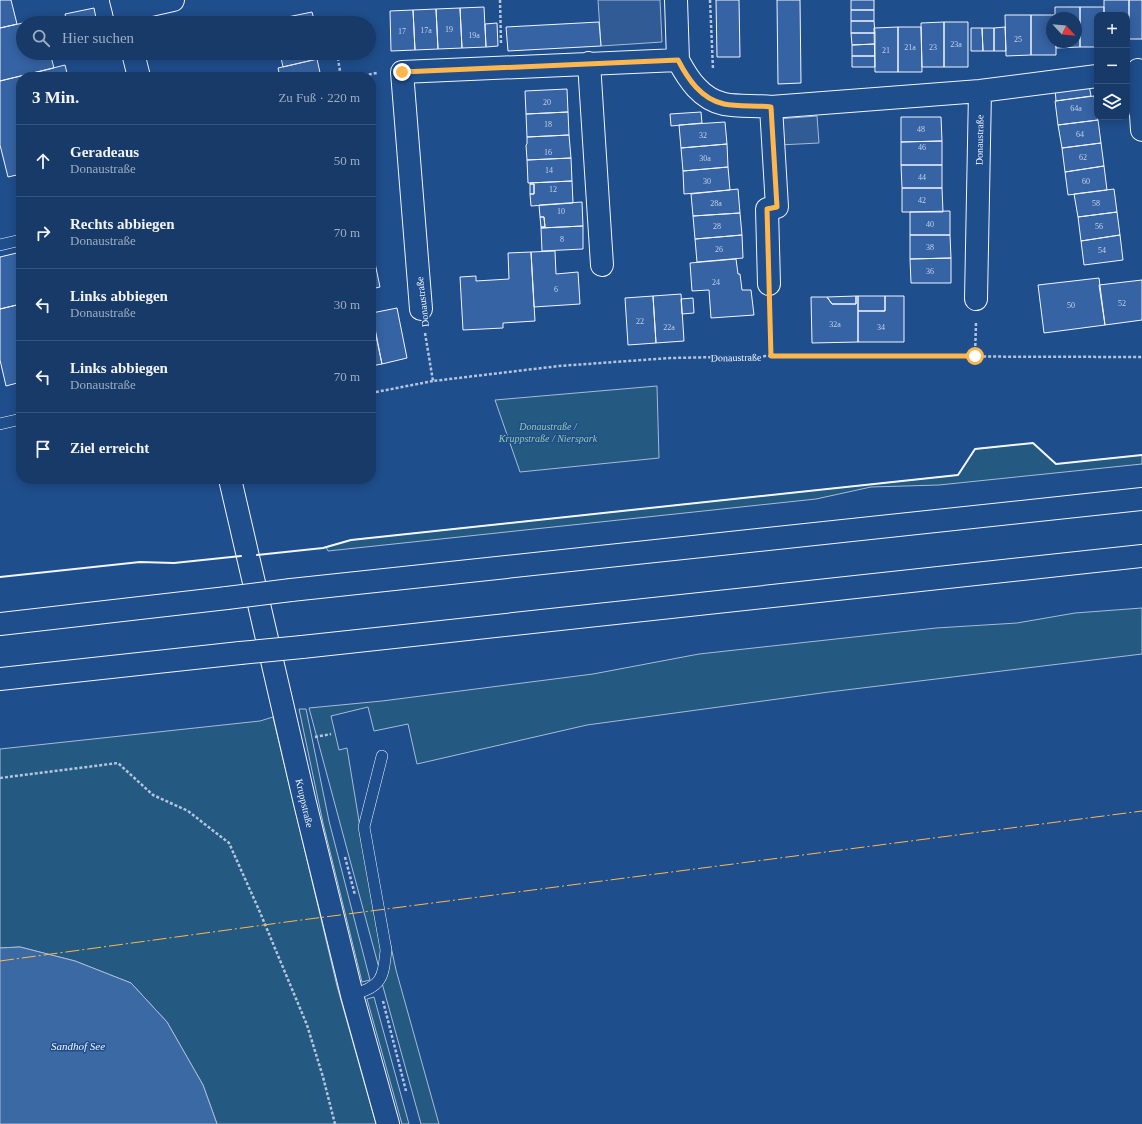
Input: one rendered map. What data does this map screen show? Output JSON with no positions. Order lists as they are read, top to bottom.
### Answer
{
  "streets": {
    "main road": ["Donaustraße", "Kruppstraße"]
  },
  "water": ["Sandhof See"],
  "parks": ["Donaustraße / Kruppstraße / Nierspark"],
  "house_numbers": [
    "19",
    "17a",
    "17",
    "19a",
    "25",
    "23a",
    "21a",
    "23",
    "21",
    "20",
    "64a",
    "18",
    "48",
    "64",
    "32",
    "46",
    "16",
    "62",
    "30a",
    "14",
    "44",
    "30",
    "60",
    "12",
    "42",
    "28a",
    "58",
    "10",
    "40",
    "28",
    "56",
    "8",
    "38",
    "26",
    "54",
    "36",
    "24",
    "6",
    "52",
    "50",
    "22",
    "32a",
    "22a",
    "34"
  ],
  "north": "bottom right",
  "page": {
    "map_buttons": ["+", "−"],
    "search": "Hier suchen",
    "heading": ["3 Min.", "Zu Fuß · 220 m"],
    "list": [
      ["Geradeaus", "Donaustraße", "50 m"],
      ["Rechts abbiegen", "Donaustraße", "70 m"],
      ["Links abbiegen", "Donaustraße", "30 m"],
      ["Links abbiegen", "Donaustraße", "70 m"],
      "Ziel erreicht"
    ]
  }
}
